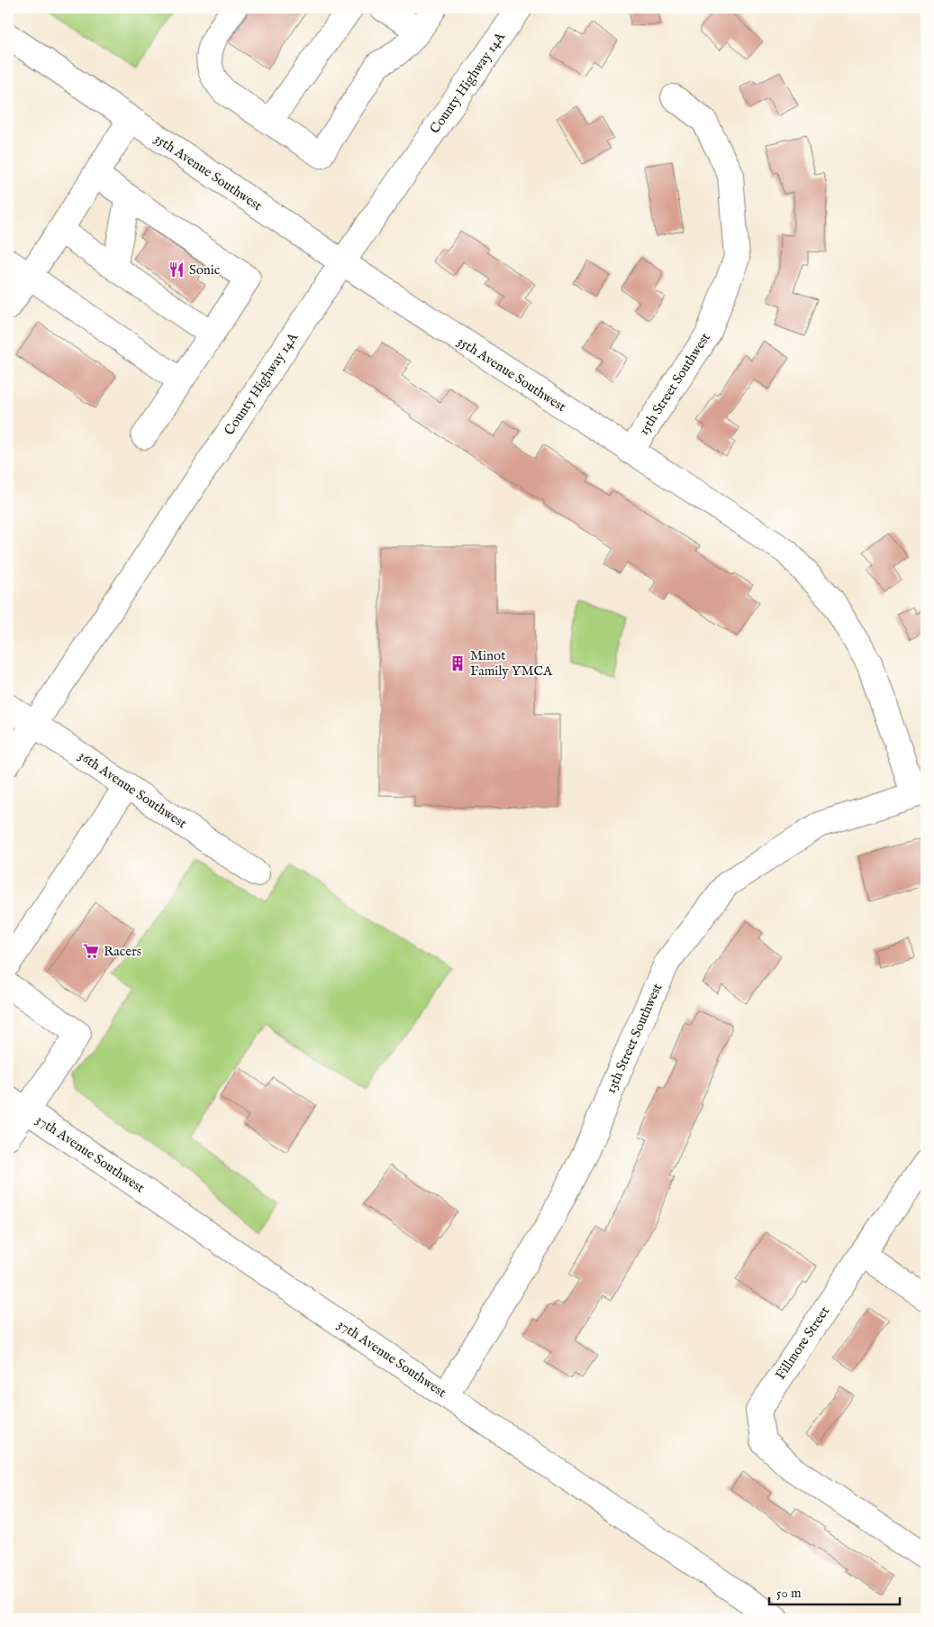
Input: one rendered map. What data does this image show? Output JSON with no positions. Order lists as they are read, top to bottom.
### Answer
{
  "streets": {
    "street": [
      "County Highway 14A",
      "35th Avenue Southwest",
      "15th Street Southwest",
      "36th Avenue Southwest",
      "13th Street Southwest",
      "37th Avenue Southwest",
      "Fillmore Street"
    ]
  },
  "crossings": [
    ["County Highway 14A", "35th Avenue Southwest"],
    ["County Highway 14A", "36th Avenue Southwest"],
    ["35th Avenue Southwest", "15th Street Southwest"],
    ["35th Avenue Southwest", "13th Street Southwest"],
    ["13th Street Southwest", "37th Avenue Southwest"]
  ],
  "places": {
    "restaurant": ["Sonic"],
    "building": ["Minot Family YMCA"],
    "supermarket": ["Racers"]
  },
  "scale_bar": "50 m"
}
